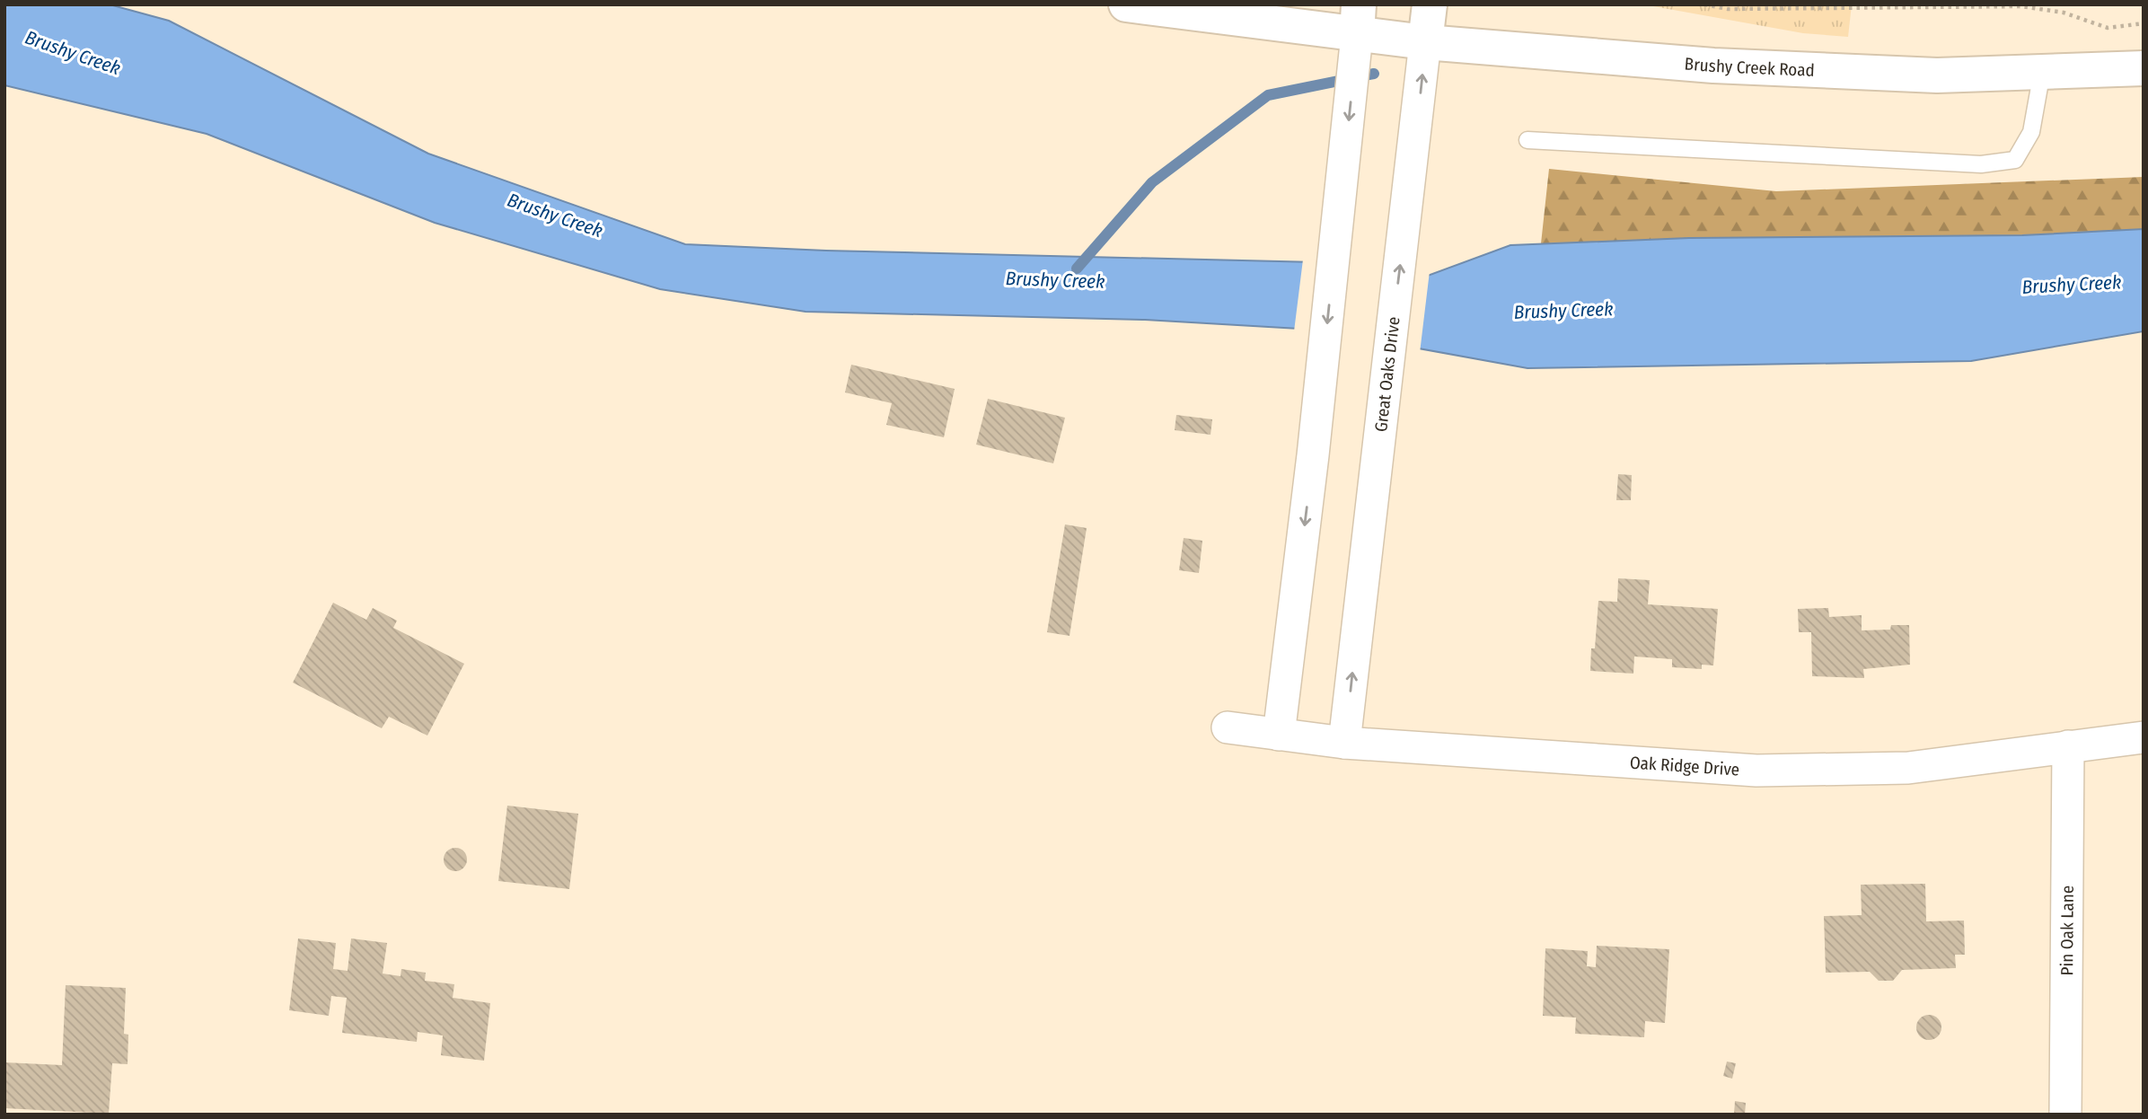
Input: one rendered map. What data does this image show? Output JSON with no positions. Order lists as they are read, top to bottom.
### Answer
{
  "streets": {
    "street": [
      "Brushy Creek Road",
      "Great Oaks Drive",
      "Oak Ridge Drive",
      "Pin Oak Lane"
    ]
  },
  "crossings": [
    ["Brushy Creek Road", "Great Oaks Drive"],
    ["Great Oaks Drive", "Oak Ridge Drive"],
    ["Oak Ridge Drive", "Pin Oak Lane"]
  ],
  "water": ["Brushy Creek"]
}
